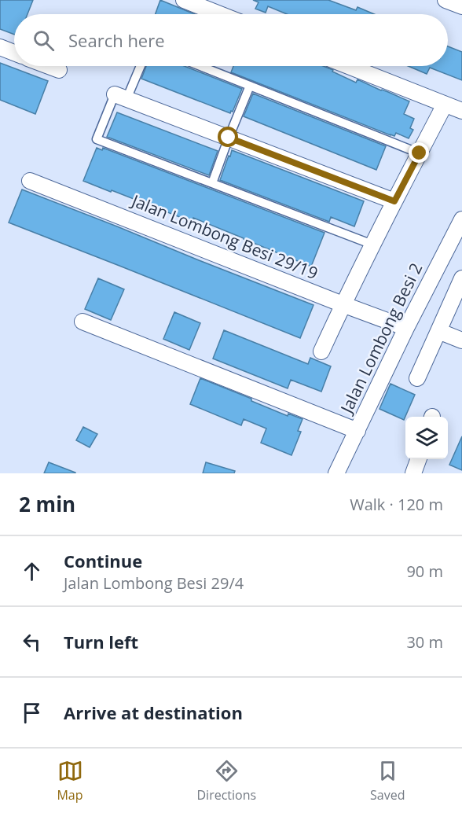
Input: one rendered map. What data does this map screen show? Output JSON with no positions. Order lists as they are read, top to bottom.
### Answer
{
  "streets": {
    "street": ["Jalan Lombong Besi 29/19", "Jalan Lombong Besi 2"]
  },
  "crossings": [
    ["Jalan Lombong Besi 29/19", "Jalan Lombong Besi 2"]
  ],
  "page": {
    "search": "Search here",
    "heading": ["2 min", "Walk · 120 m"],
    "list": [
      ["Continue", "Jalan Lombong Besi 29/4", "90 m"],
      ["Turn left", "30 m"],
      "Arrive at destination"
    ],
    "nav": ["Map", "Directions", "Saved"]
  }
}
